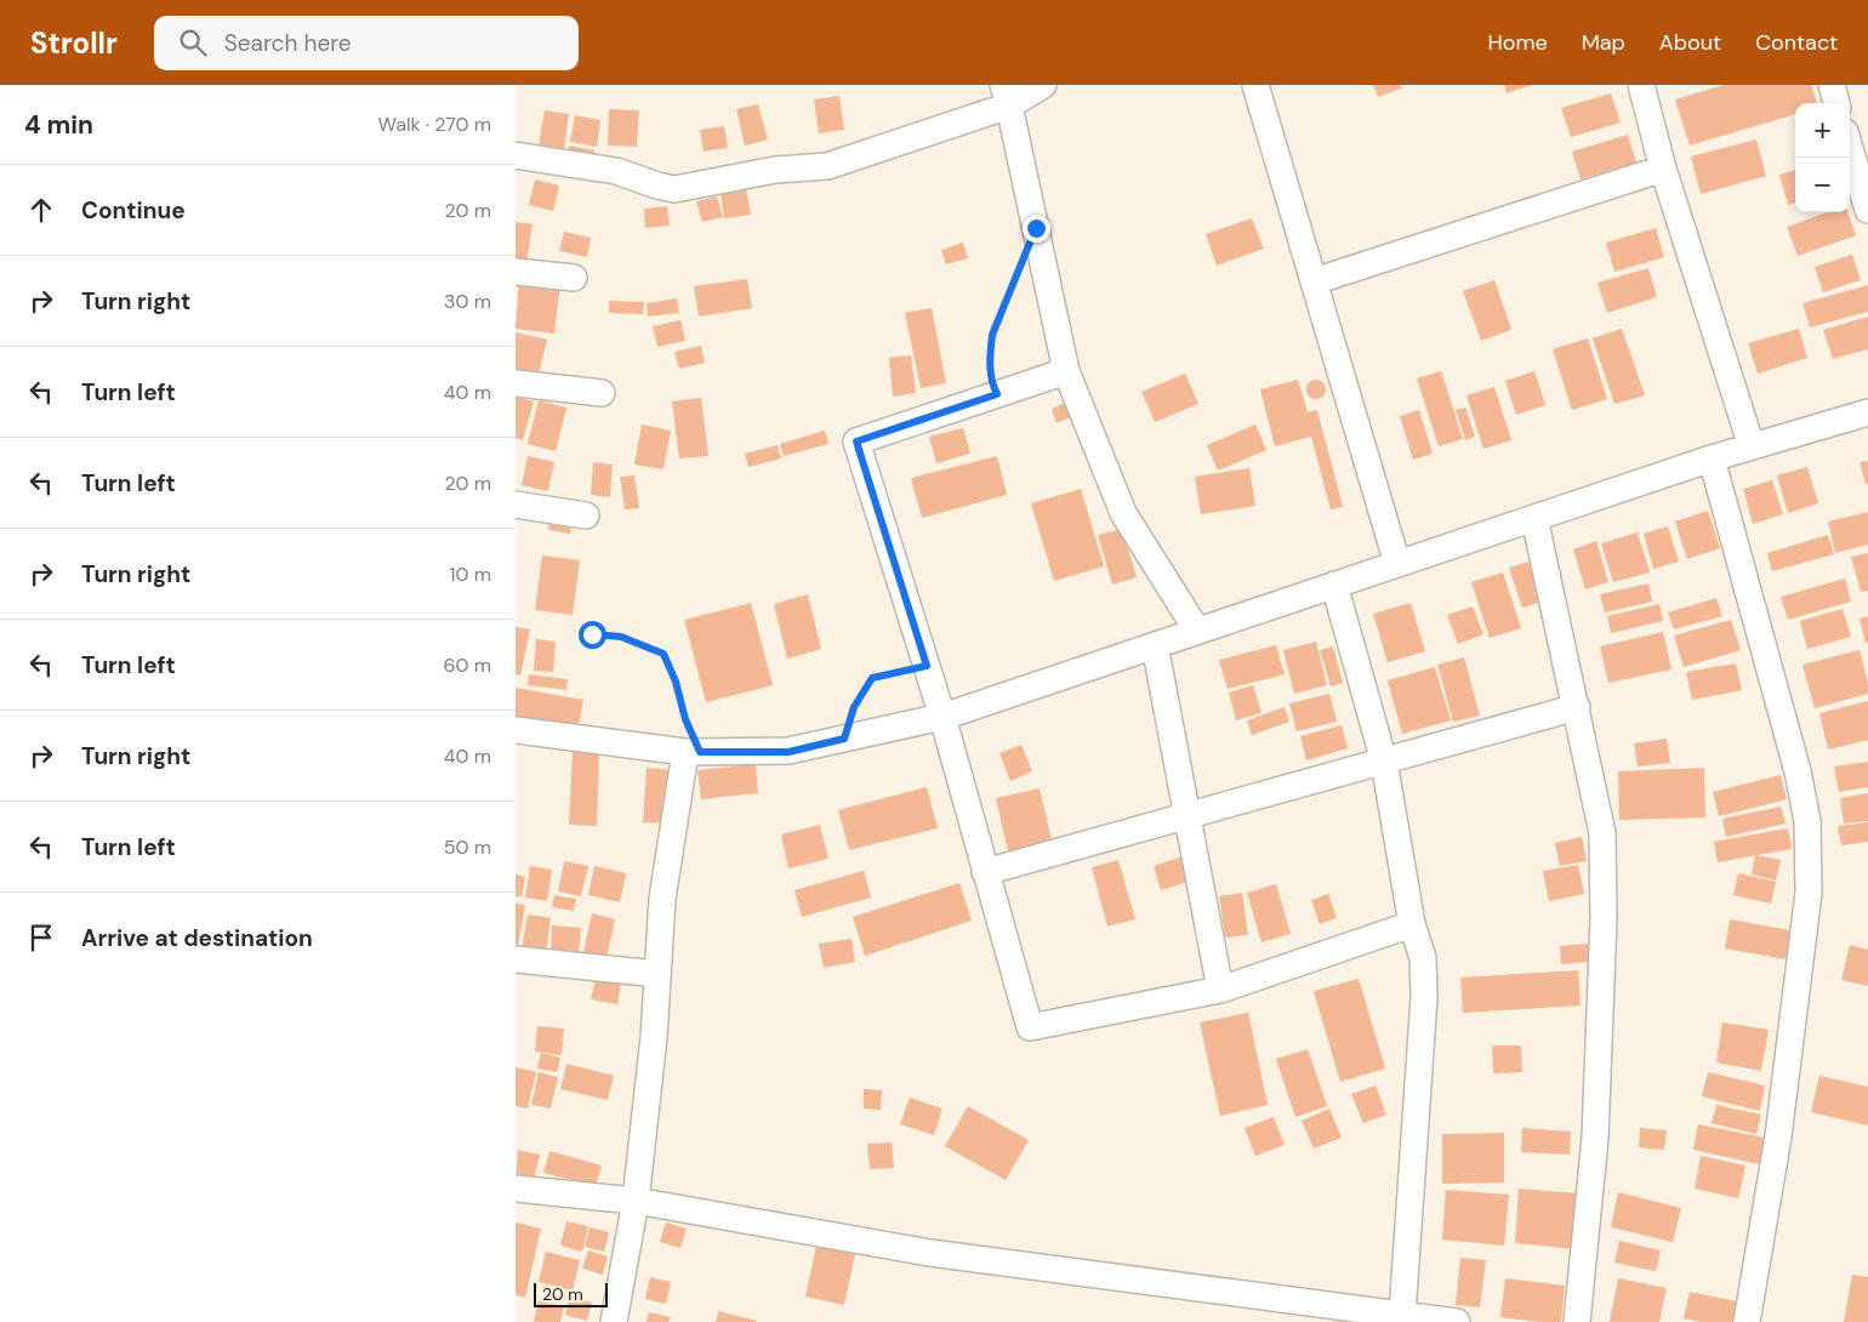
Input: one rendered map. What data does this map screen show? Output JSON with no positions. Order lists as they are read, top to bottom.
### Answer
{
  "scale_bar": "20 m",
  "page": {
    "header": "Strollr",
    "search": "Search here",
    "nav": [
      "Home",
      "Map",
      "About",
      "Contact"
    ],
    "heading": ["4 min", "Walk · 270 m"],
    "map_buttons": ["+", "−"],
    "list": [
      ["Continue", "20 m"],
      ["Turn right", "30 m"],
      ["Turn left", "40 m"],
      ["Turn left", "20 m"],
      ["Turn right", "10 m"],
      ["Turn left", "60 m"],
      ["Turn right", "40 m"],
      ["Turn left", "50 m"],
      "Arrive at destination"
    ],
    "scale": "20 m"
  }
}
